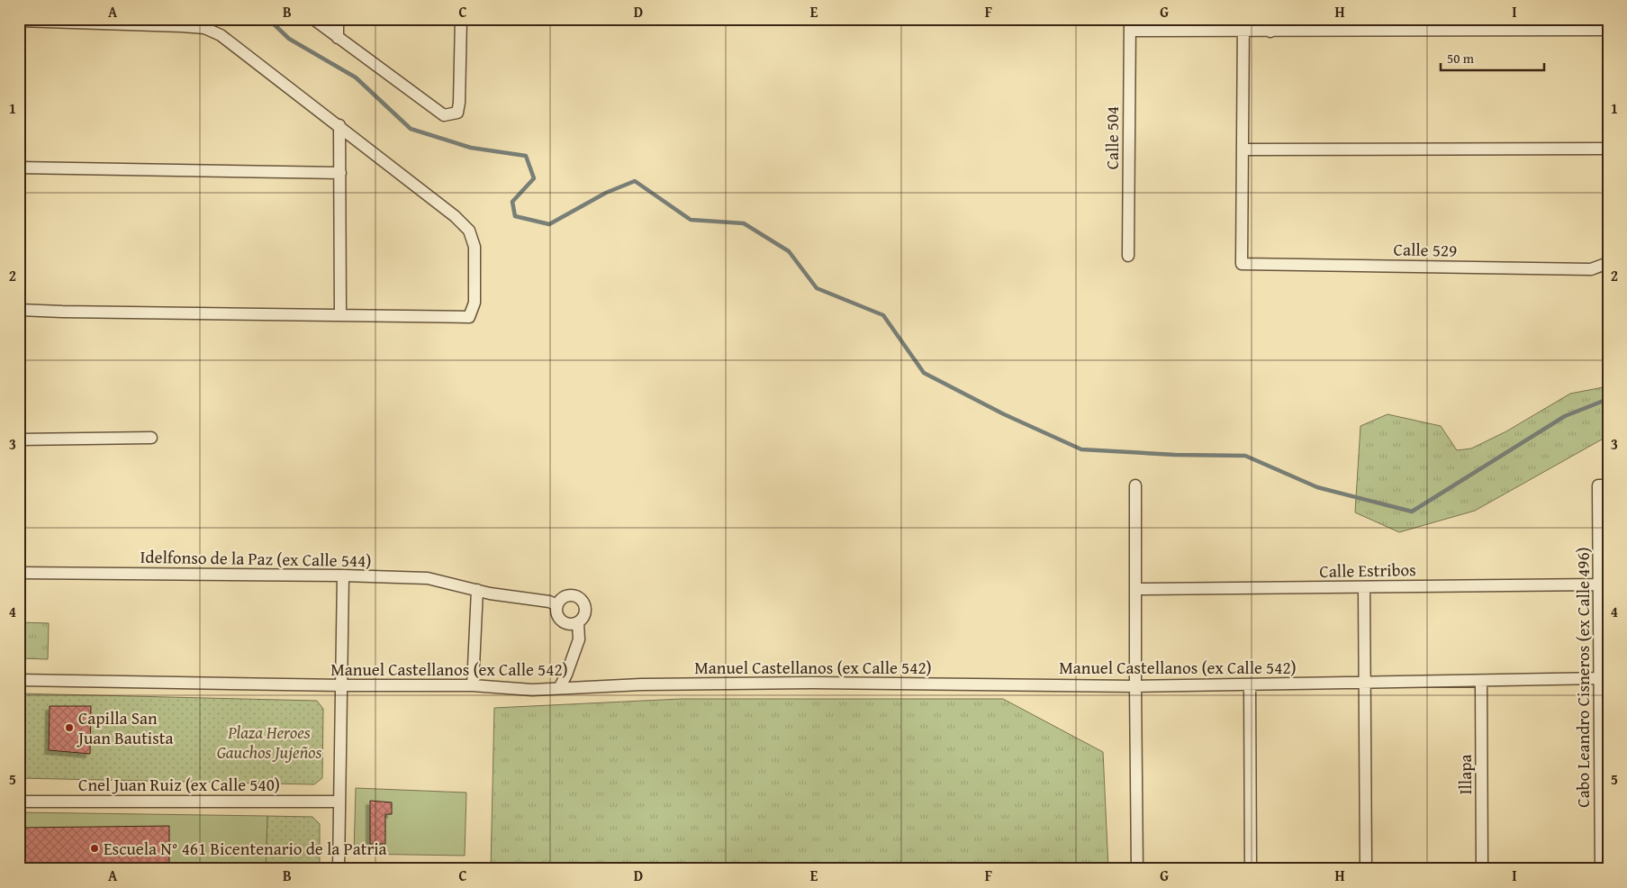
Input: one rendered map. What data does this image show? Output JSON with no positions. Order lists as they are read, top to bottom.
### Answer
{
  "streets": {
    "street": [
      "Calle 504",
      "Calle 529",
      "Idelfonso de la Paz (ex Calle 544)",
      "Calle Estribos",
      "Manuel Castellanos (ex Calle 542)",
      "Cabo Leandro Cisneros (ex Calle 496)",
      "Illapa",
      "Cnel Juan Ruiz (ex Calle 540)"
    ]
  },
  "crossings": [
    ["Calle Estribos", "Cabo Leandro Cisneros (ex Calle 496)"],
    ["Manuel Castellanos (ex Calle 542)", "Cabo Leandro Cisneros (ex Calle 496)"],
    ["Manuel Castellanos (ex Calle 542)", "Illapa"]
  ],
  "parks": ["Plaza Heroes Gauchos Jujeños"],
  "places": ["Capilla San Juan Bautista", "Escuela N° 461 Bicentenario de la Patria"],
  "scale_bar": "50 m",
  "grid": {
    "columns": [
      "A",
      "B",
      "C",
      "D",
      "E",
      "F",
      "G",
      "H",
      "I"
    ],
    "rows": [
      "1",
      "2",
      "3",
      "4",
      "5"
    ]
  }
}
